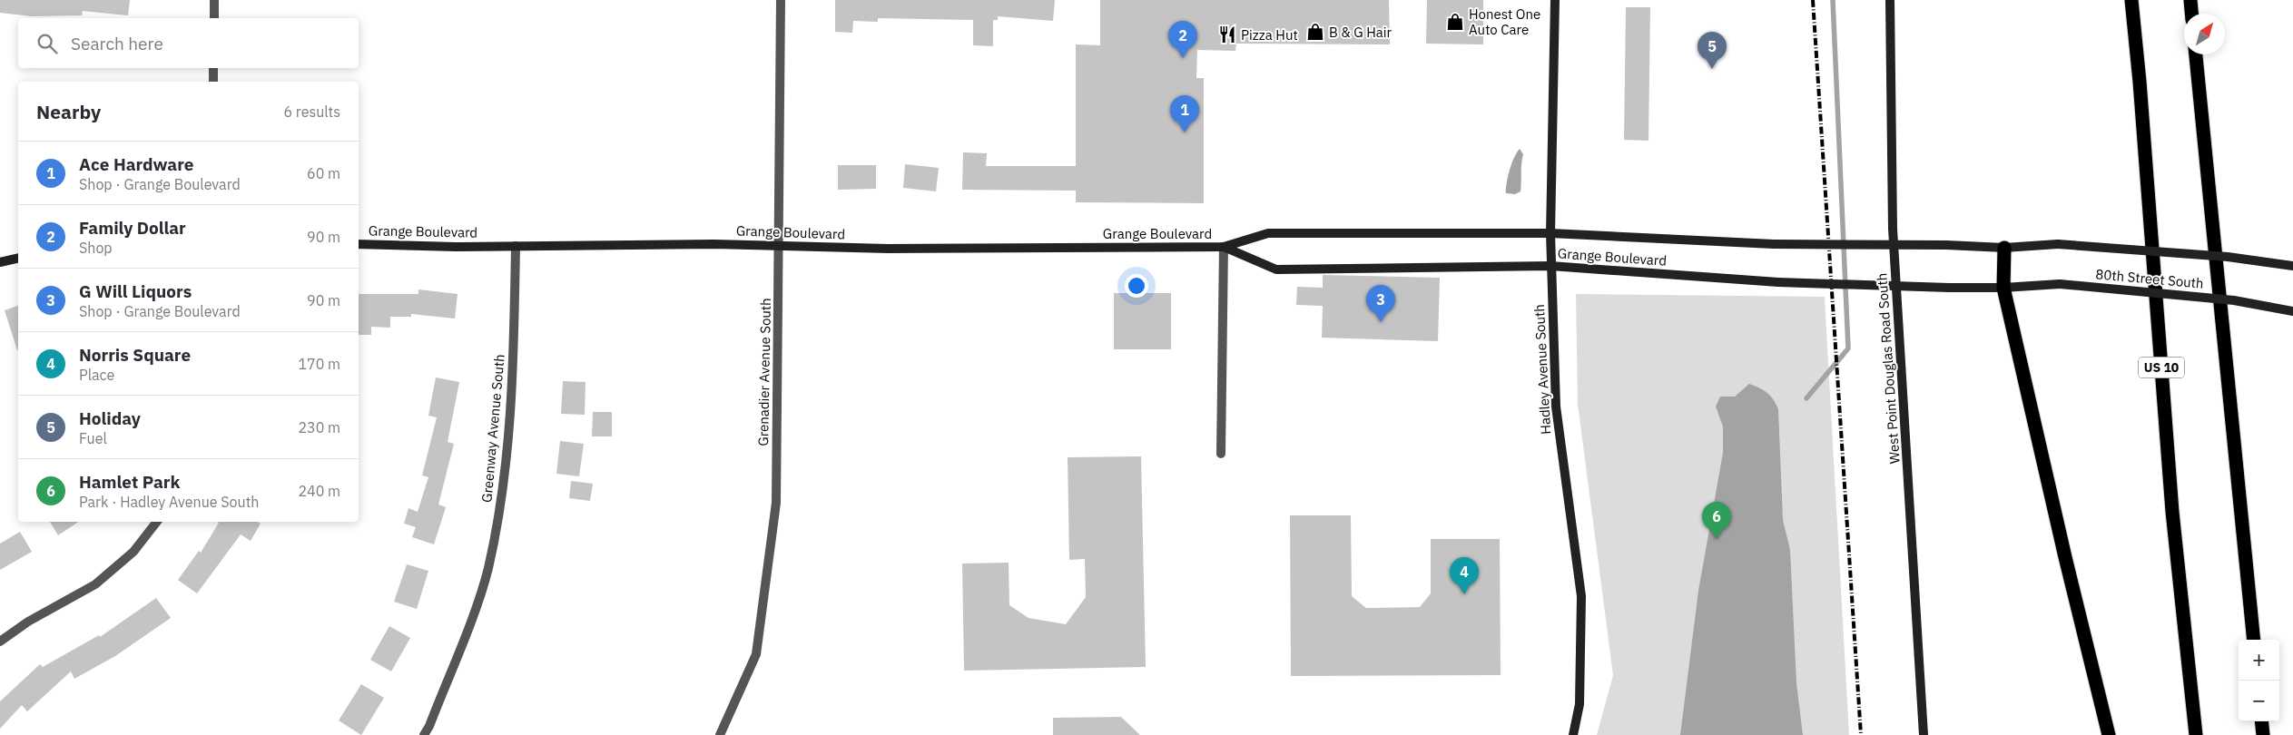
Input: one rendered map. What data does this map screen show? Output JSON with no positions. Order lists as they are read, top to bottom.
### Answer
{
  "streets": {
    "highway": ["US 10"],
    "street": [
      "Grange Boulevard",
      "80th Street South",
      "West Point Douglas Road South",
      "Hadley Avenue South",
      "Grenadier Avenue South",
      "Greenway Avenue South"
    ]
  },
  "crossings": [
    ["Grange Boulevard", "80th Street South"],
    ["Grange Boulevard", "Hadley Avenue South"],
    ["Grange Boulevard", "Grenadier Avenue South"],
    ["Grange Boulevard", "Greenway Avenue South"]
  ],
  "places": {
    "shop": ["Honest One Auto Care", "B & G Hair"],
    "restaurant": ["Pizza Hut"]
  },
  "north": "top right",
  "page": {
    "search": "Search here",
    "pins": [
      "2",
      "5",
      "1",
      "3",
      "6",
      "4"
    ],
    "heading": ["Nearby", "6 results"],
    "list": [
      {
        "mark": "1",
        "name": "Ace Hardware",
        "note": "Shop · Grange Boulevard",
        "value": "60 m"
      },
      {
        "mark": "2",
        "name": "Family Dollar",
        "note": "Shop",
        "value": "90 m"
      },
      {
        "mark": "3",
        "name": "G Will Liquors",
        "note": "Shop · Grange Boulevard",
        "value": "90 m"
      },
      {
        "mark": "4",
        "name": "Norris Square",
        "note": "Place",
        "value": "170 m"
      },
      {
        "mark": "5",
        "name": "Holiday",
        "note": "Fuel",
        "value": "230 m"
      },
      {
        "mark": "6",
        "name": "Hamlet Park",
        "note": "Park · Hadley Avenue South",
        "value": "240 m"
      }
    ],
    "map_buttons": ["+", "−"]
  }
}
